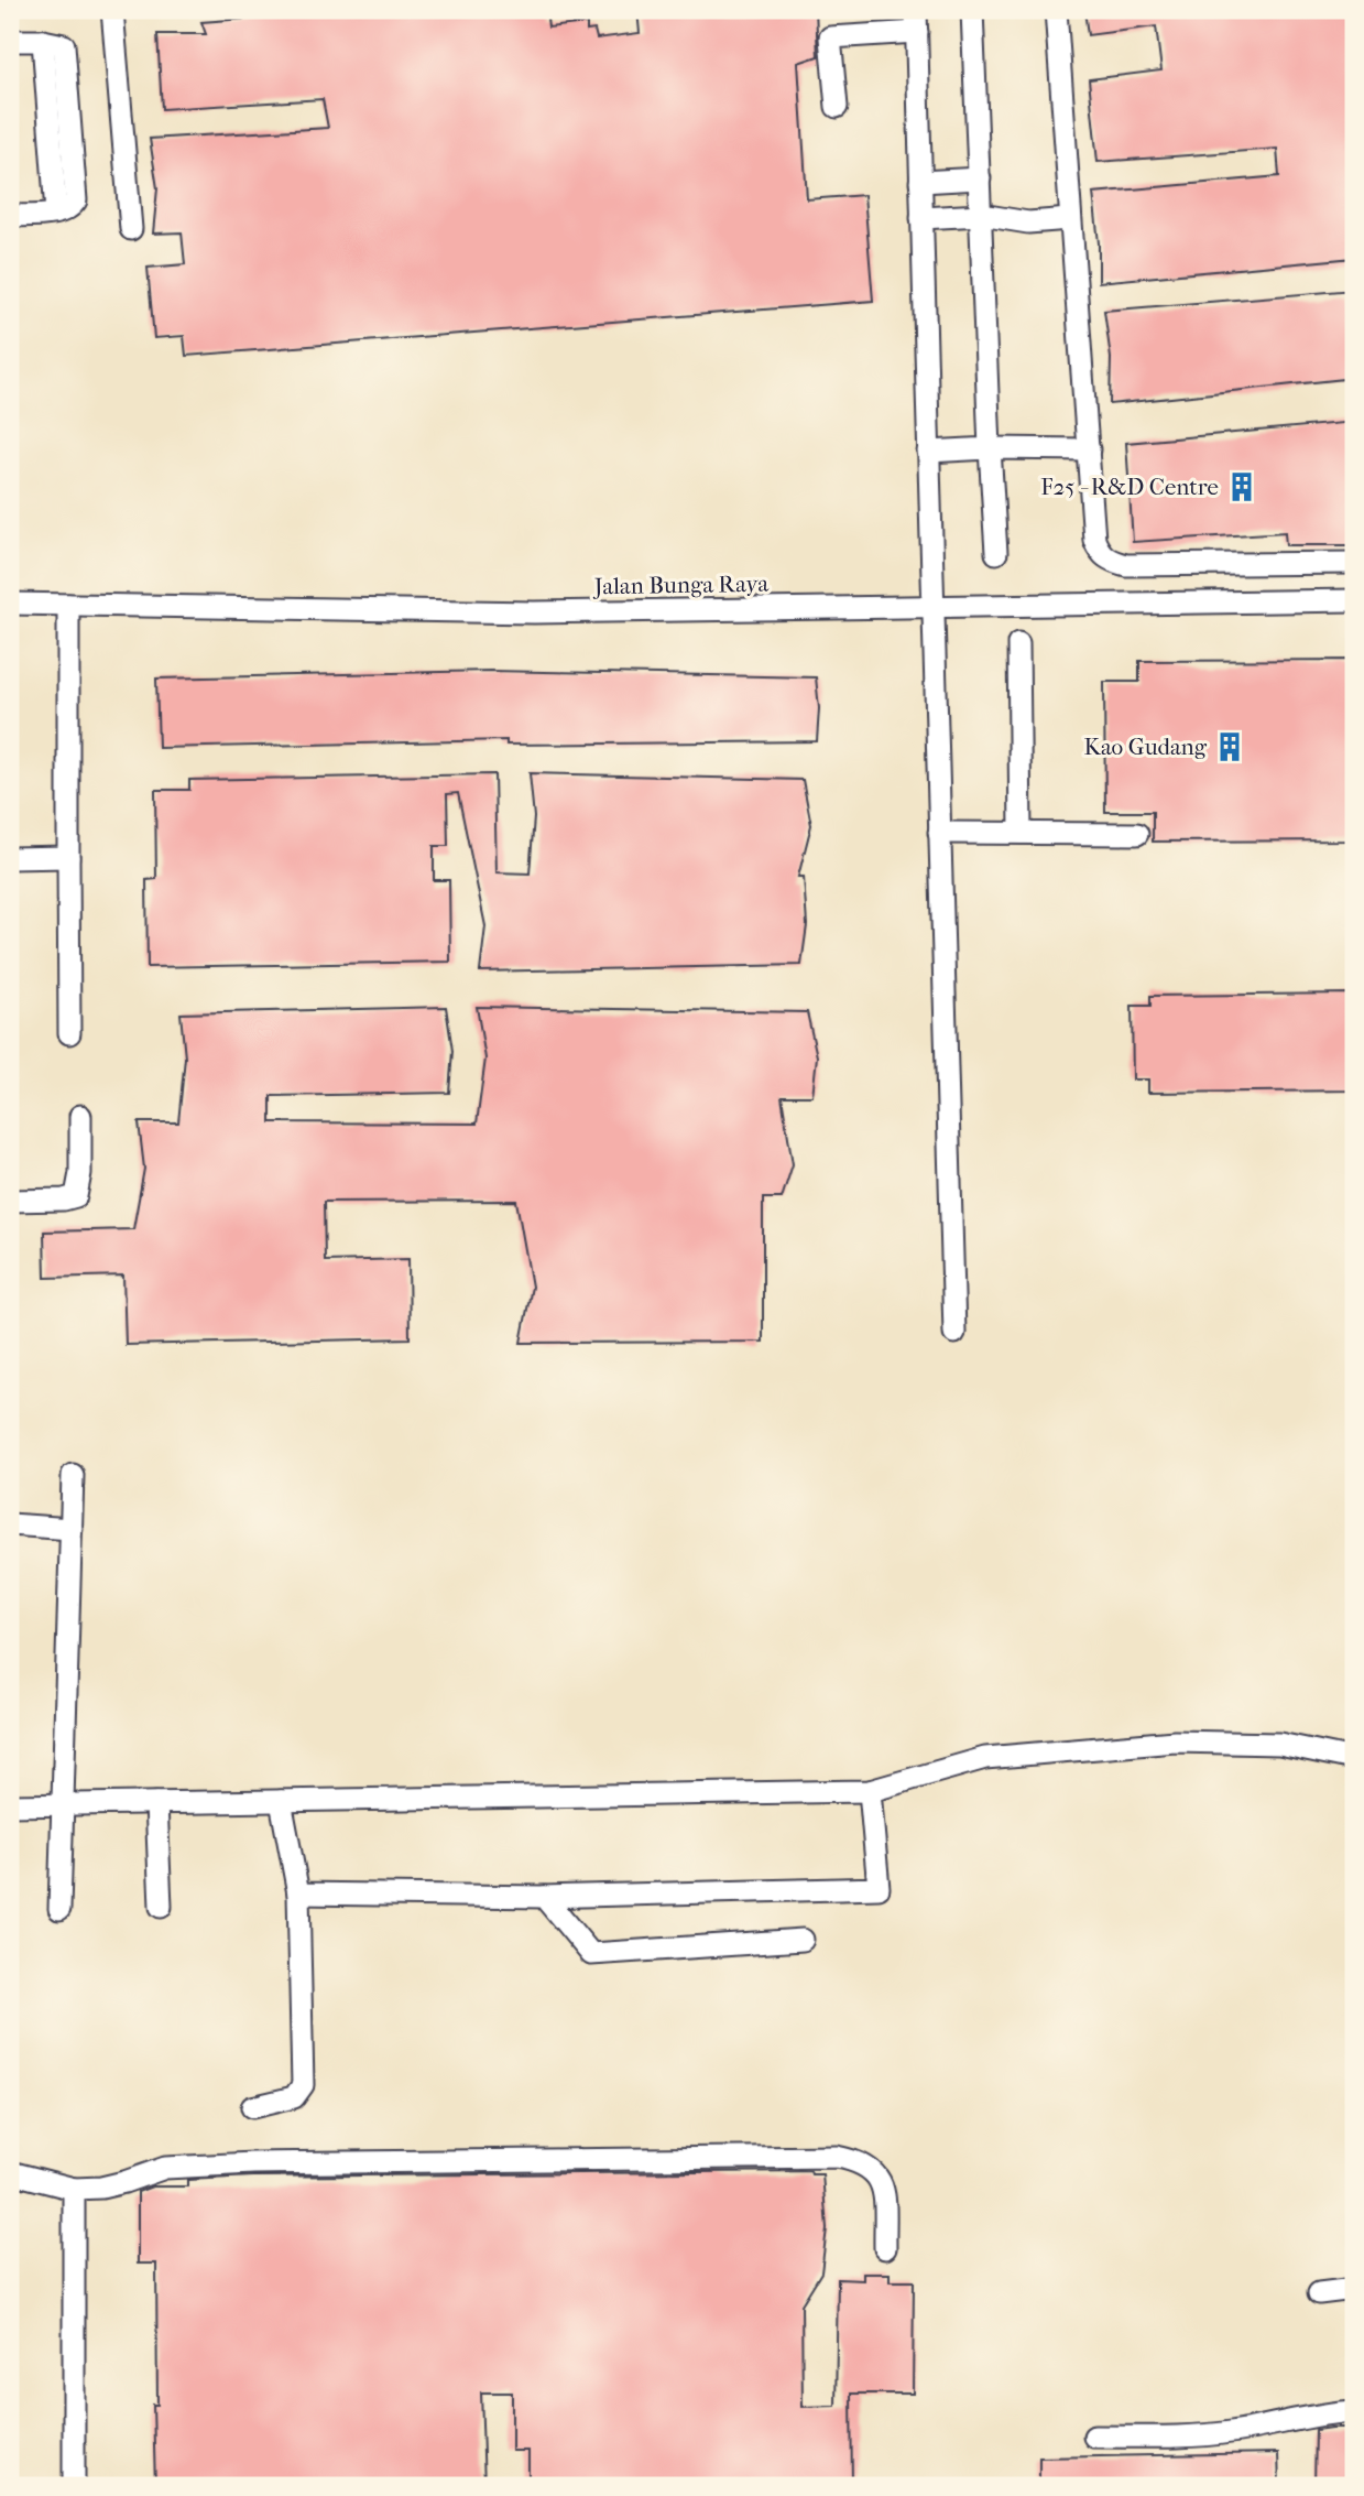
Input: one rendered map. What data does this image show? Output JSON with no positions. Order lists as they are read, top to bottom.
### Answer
{
  "streets": {
    "street": ["Jalan Bunga Raya"]
  },
  "places": {
    "building": ["F25 - R&D Centre", "Kao Gudang"]
  }
}
